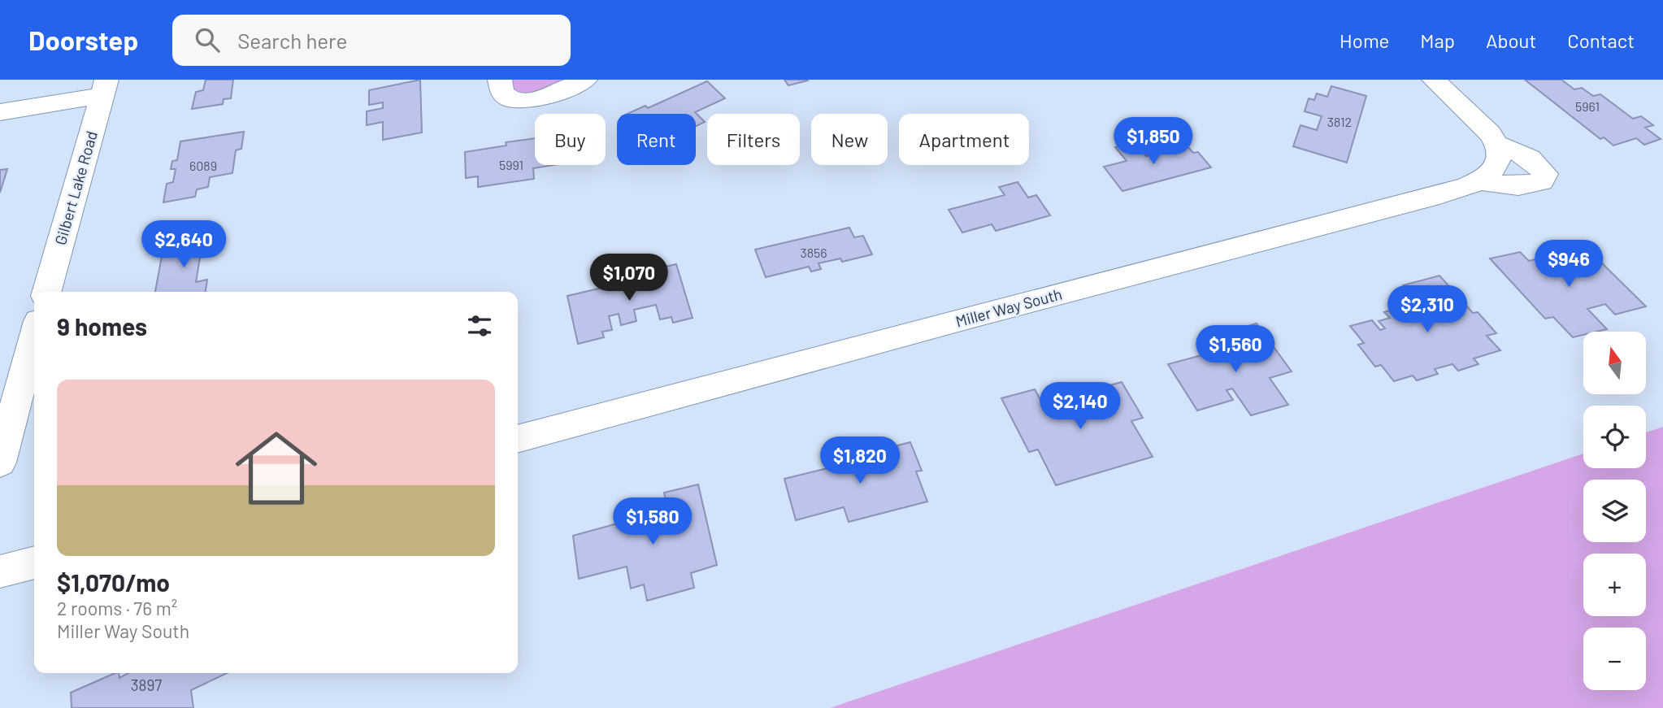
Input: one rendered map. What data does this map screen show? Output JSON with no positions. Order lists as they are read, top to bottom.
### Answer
{
  "streets": {
    "street": ["Gilbert Lake Road", "Miller Way South"]
  },
  "house_numbers": [
    "5961",
    "3812",
    "5991",
    "6089",
    "3856",
    "3897"
  ],
  "north": "top",
  "page": {
    "header": "Doorstep",
    "search": "Search here",
    "nav": [
      "Home",
      "Map",
      "About",
      "Contact"
    ],
    "chip": [
      "Buy",
      "Rent",
      "Filters",
      "New",
      "Apartment"
    ],
    "price": [
      "$1,850",
      "$2,640",
      "$946",
      "$1,070",
      "$2,310",
      "$1,560",
      "$2,140",
      "$1,820",
      "$1,580"
    ],
    "heading": "9 homes",
    "map_buttons": ["+", "−"],
    "list": [
      {
        "name": "$1,070/mo",
        "note": "2 rooms · 76 m² · Miller Way South"
      }
    ]
  }
}
